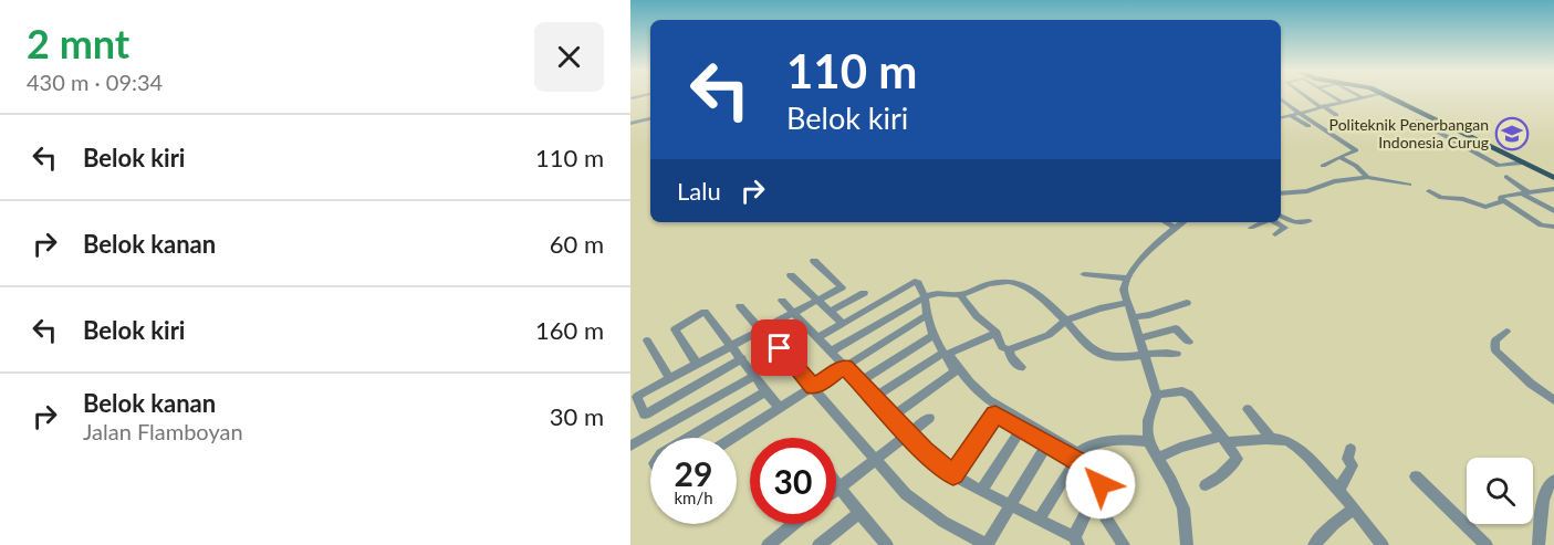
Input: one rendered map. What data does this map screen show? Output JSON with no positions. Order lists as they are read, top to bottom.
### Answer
{
  "places": {
    "school or university": ["Politeknik Penerbangan Indonesia Curug"]
  },
  "page": {
    "heading": ["2 mnt", "430 m · 09:34"],
    "turn": ["110 m", "Belok kiri"],
    "list": [
      {
        "name": "Belok kiri",
        "value": "110 m"
      },
      {
        "name": "Belok kanan",
        "value": "60 m"
      },
      {
        "name": "Belok kiri",
        "value": "160 m"
      },
      {
        "name": "Belok kanan",
        "note": "Jalan Flamboyan",
        "value": "30 m"
      }
    ],
    "then": "Lalu",
    "speed": "29 km/h",
    "limit": "30"
  }
}
